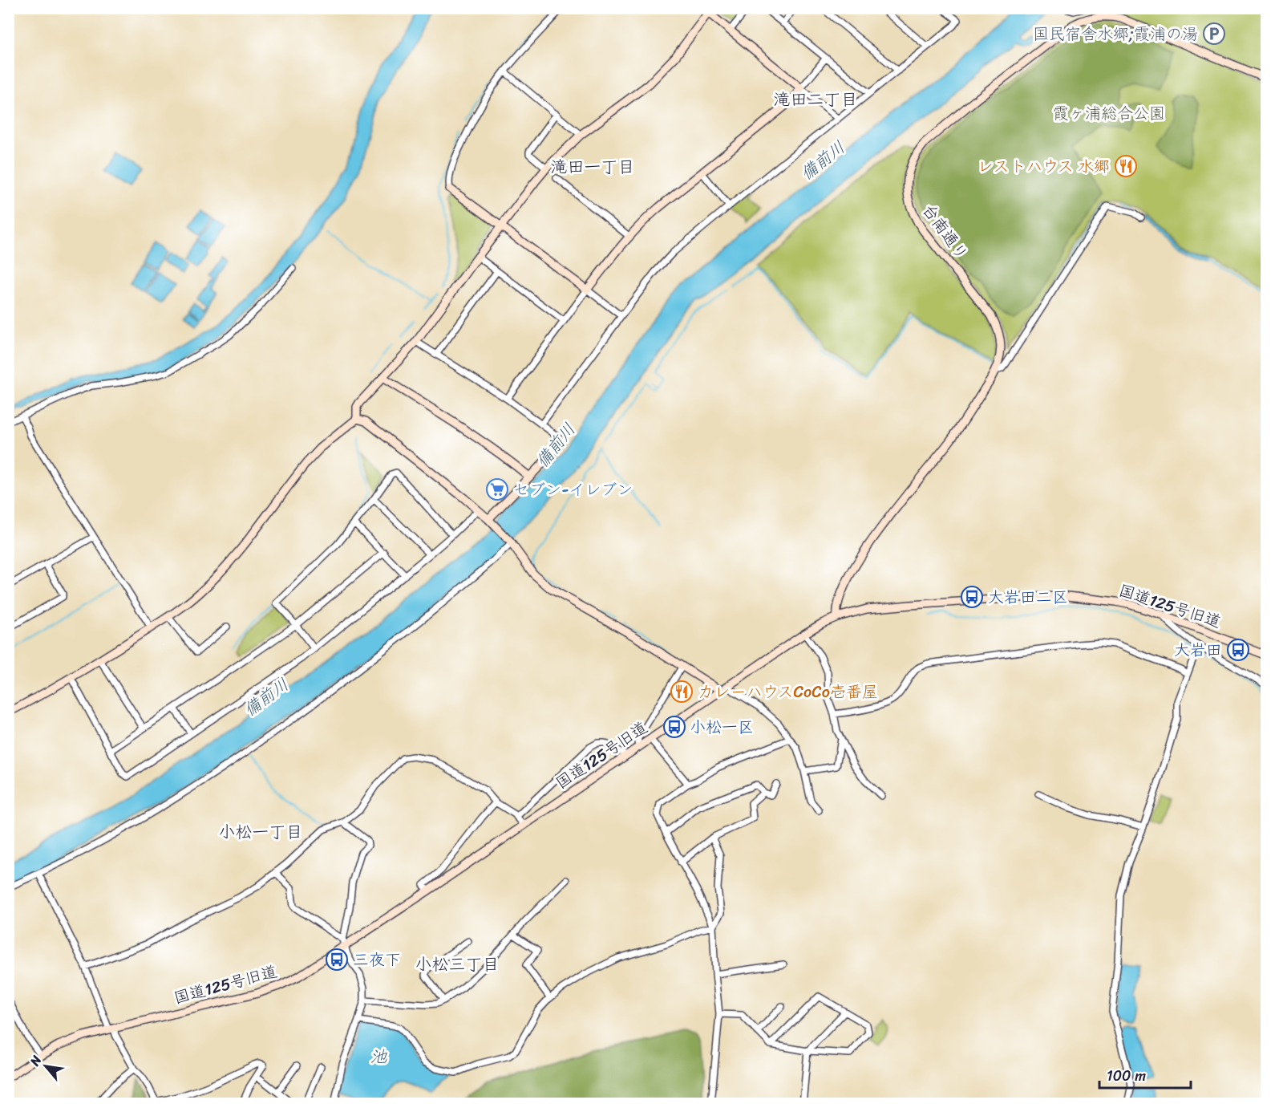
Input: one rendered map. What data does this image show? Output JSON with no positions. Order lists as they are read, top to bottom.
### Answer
{
  "streets": {
    "street": ["台南通り", "国道125号旧道"]
  },
  "crossings": [
    ["台南通り", "国道125号旧道"]
  ],
  "districts": [
    "滝田二丁目",
    "滝田一丁目",
    "小松一丁目",
    "小松三丁目"
  ],
  "water": ["備前川", "池"],
  "parks": ["霞ヶ浦総合公園"],
  "places": {
    "parking": ["国民宿舎水郷;霞浦の湯"],
    "restaurant": ["レストハウス 水郷", "カレーハウスCoCo壱番屋"],
    "supermarket": ["セブン-イレブン"],
    "bus stop": [
      "大岩田二区",
      "大岩田",
      "小松一区",
      "三夜下"
    ]
  },
  "scale_bar": "100 m",
  "north": "top left"
}
